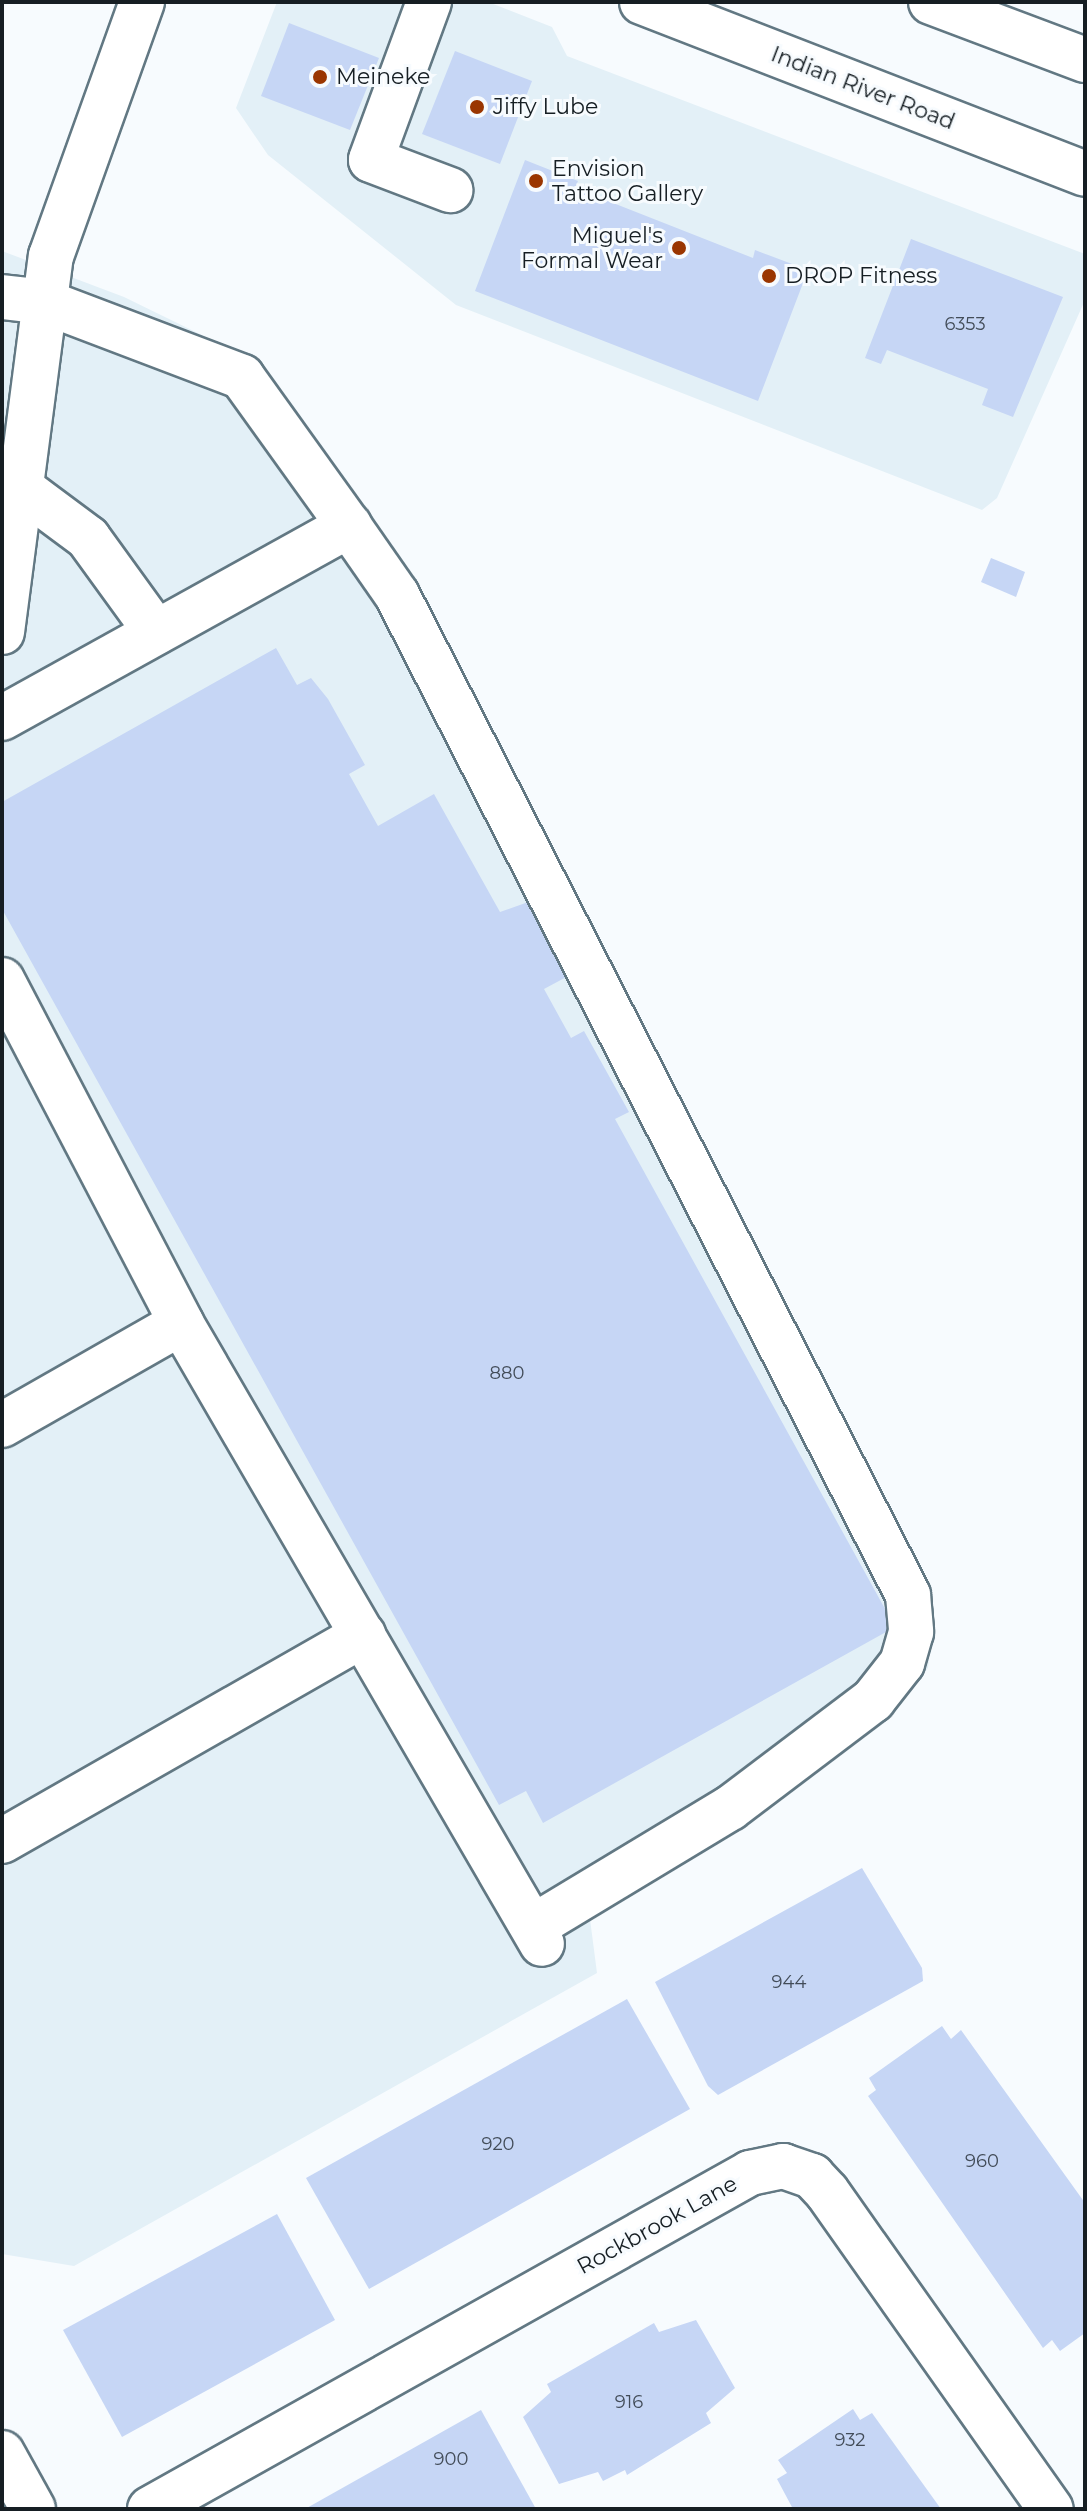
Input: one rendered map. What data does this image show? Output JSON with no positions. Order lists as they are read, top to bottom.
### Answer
{
  "streets": {
    "street": ["Indian River Road", "Rockbrook Lane"]
  },
  "places": [
    "Meineke",
    "Jiffy Lube",
    "Envision Tattoo Gallery",
    "Miguel's Formal Wear",
    "DROP Fitness"
  ],
  "house_numbers": [
    "6353",
    "880",
    "944",
    "920",
    "960",
    "916",
    "932",
    "900"
  ]
}
